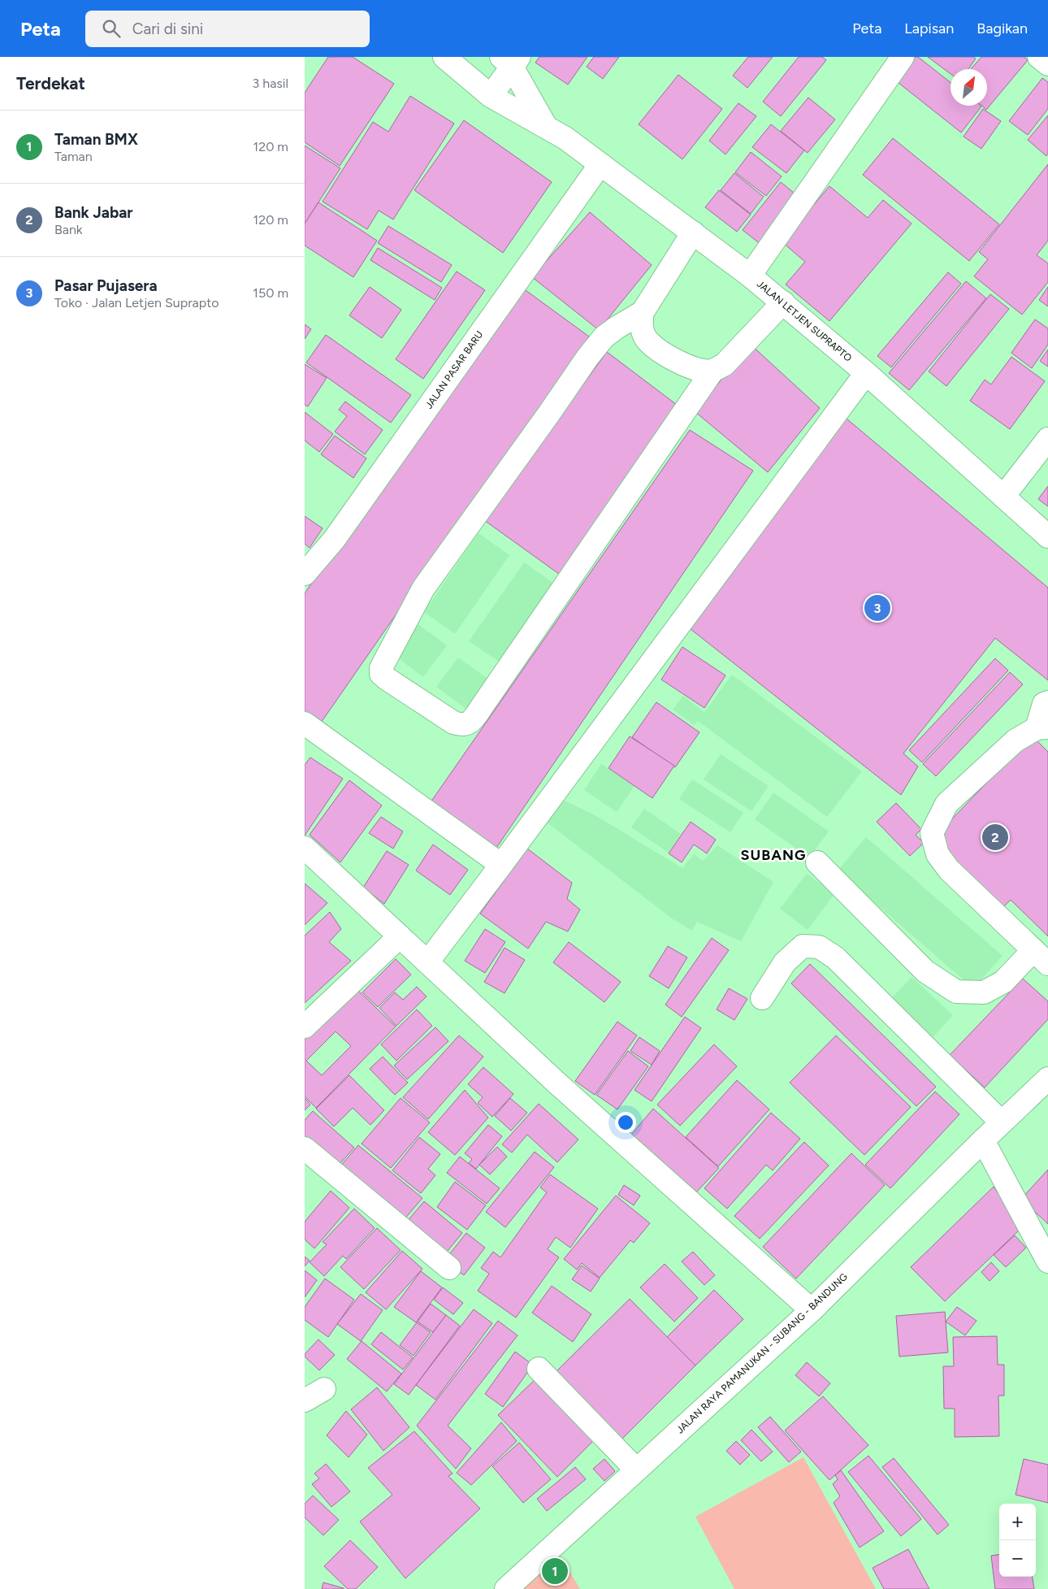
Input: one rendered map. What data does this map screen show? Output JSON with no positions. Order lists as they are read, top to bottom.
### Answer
{
  "streets": {
    "street": ["JALAN LETJEN SUPRAPTO", "JALAN PASAR BARU", "JALAN RAYA PAMANUKAN - SUBANG - BANDUNG"]
  },
  "crossings": [
    ["JALAN LETJEN SUPRAPTO", "JALAN PASAR BARU"]
  ],
  "districts": ["SUBANG"],
  "north": "top right",
  "page": {
    "header": "Peta",
    "search": "Cari di sini",
    "nav": ["Peta", "Lapisan", "Bagikan"],
    "heading": ["Terdekat", "3 hasil"],
    "list": [
      {
        "mark": "1",
        "name": "Taman BMX",
        "note": "Taman",
        "value": "120 m"
      },
      {
        "mark": "2",
        "name": "Bank Jabar",
        "note": "Bank",
        "value": "120 m"
      },
      {
        "mark": "3",
        "name": "Pasar Pujasera",
        "note": "Toko · Jalan Letjen Suprapto",
        "value": "150 m"
      }
    ],
    "pins": ["3", "2", "1"],
    "map_buttons": ["+", "−"]
  }
}
